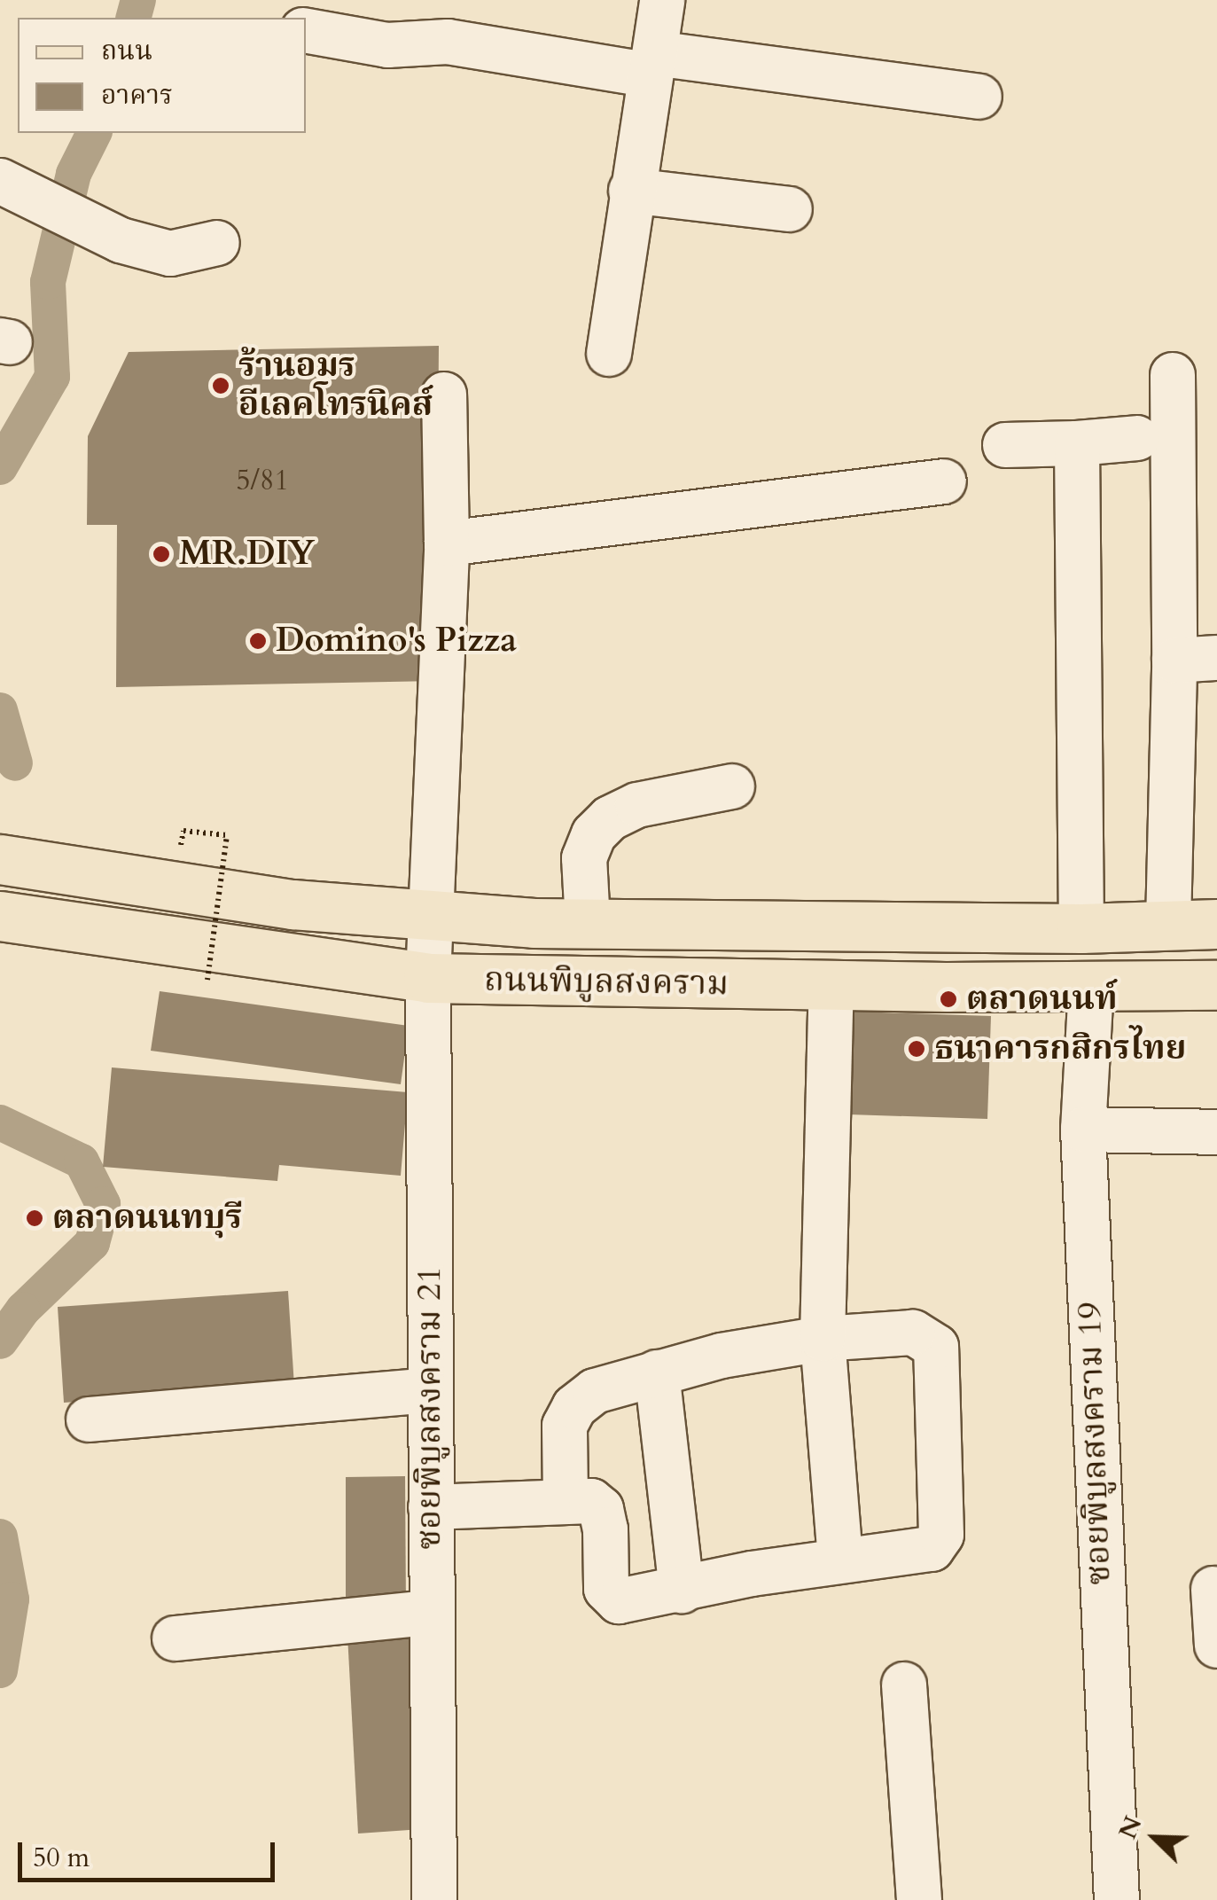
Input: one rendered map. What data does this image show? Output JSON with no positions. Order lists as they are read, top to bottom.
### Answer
{
  "streets": {
    "main road": ["ถนนพิบูลสงคราม"],
    "street": ["ซอยพิบูลสงคราม 21", "ซอยพิบูลสงคราม 19"]
  },
  "crossings": [
    ["ถนนพิบูลสงคราม", "ซอยพิบูลสงคราม 21"],
    ["ถนนพิบูลสงคราม", "ซอยพิบูลสงคราม 19"]
  ],
  "places": [
    "ร้านอมร อีเลคโทรนิคส์",
    "MR.DIY",
    "Domino's Pizza",
    "ตลาดนนท์",
    "ธนาคารกสิกรไทย",
    "ตลาดนนทบุรี"
  ],
  "house_numbers": ["5/81"],
  "legend": ["ถนน", "อาคาร"],
  "scale_bar": "50 m",
  "north": "top left"
}
